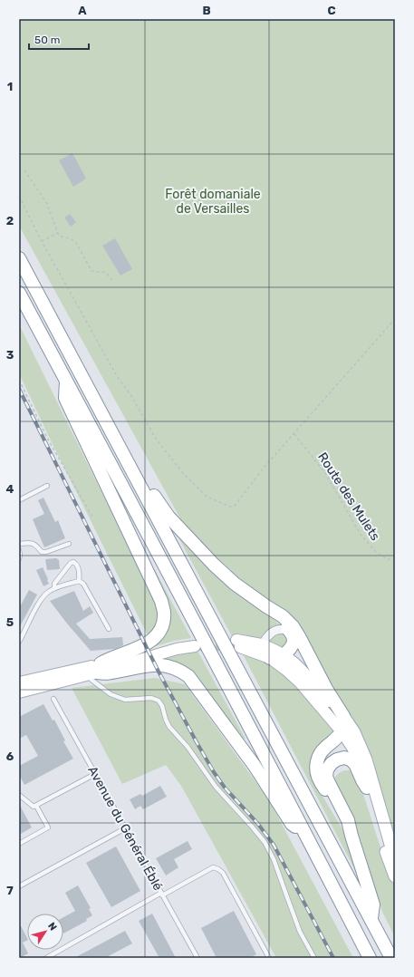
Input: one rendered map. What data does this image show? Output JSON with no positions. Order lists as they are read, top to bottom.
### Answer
{
  "streets": {
    "lane": ["Avenue du Général Éblé"],
    "path": ["Route des Mulets"]
  },
  "parks": ["Forêt domaniale de Versailles"],
  "scale_bar": "50 m",
  "north": "top right",
  "grid": {
    "columns": ["A", "B", "C"],
    "rows": [
      "1",
      "2",
      "3",
      "4",
      "5",
      "6",
      "7"
    ]
  }
}
